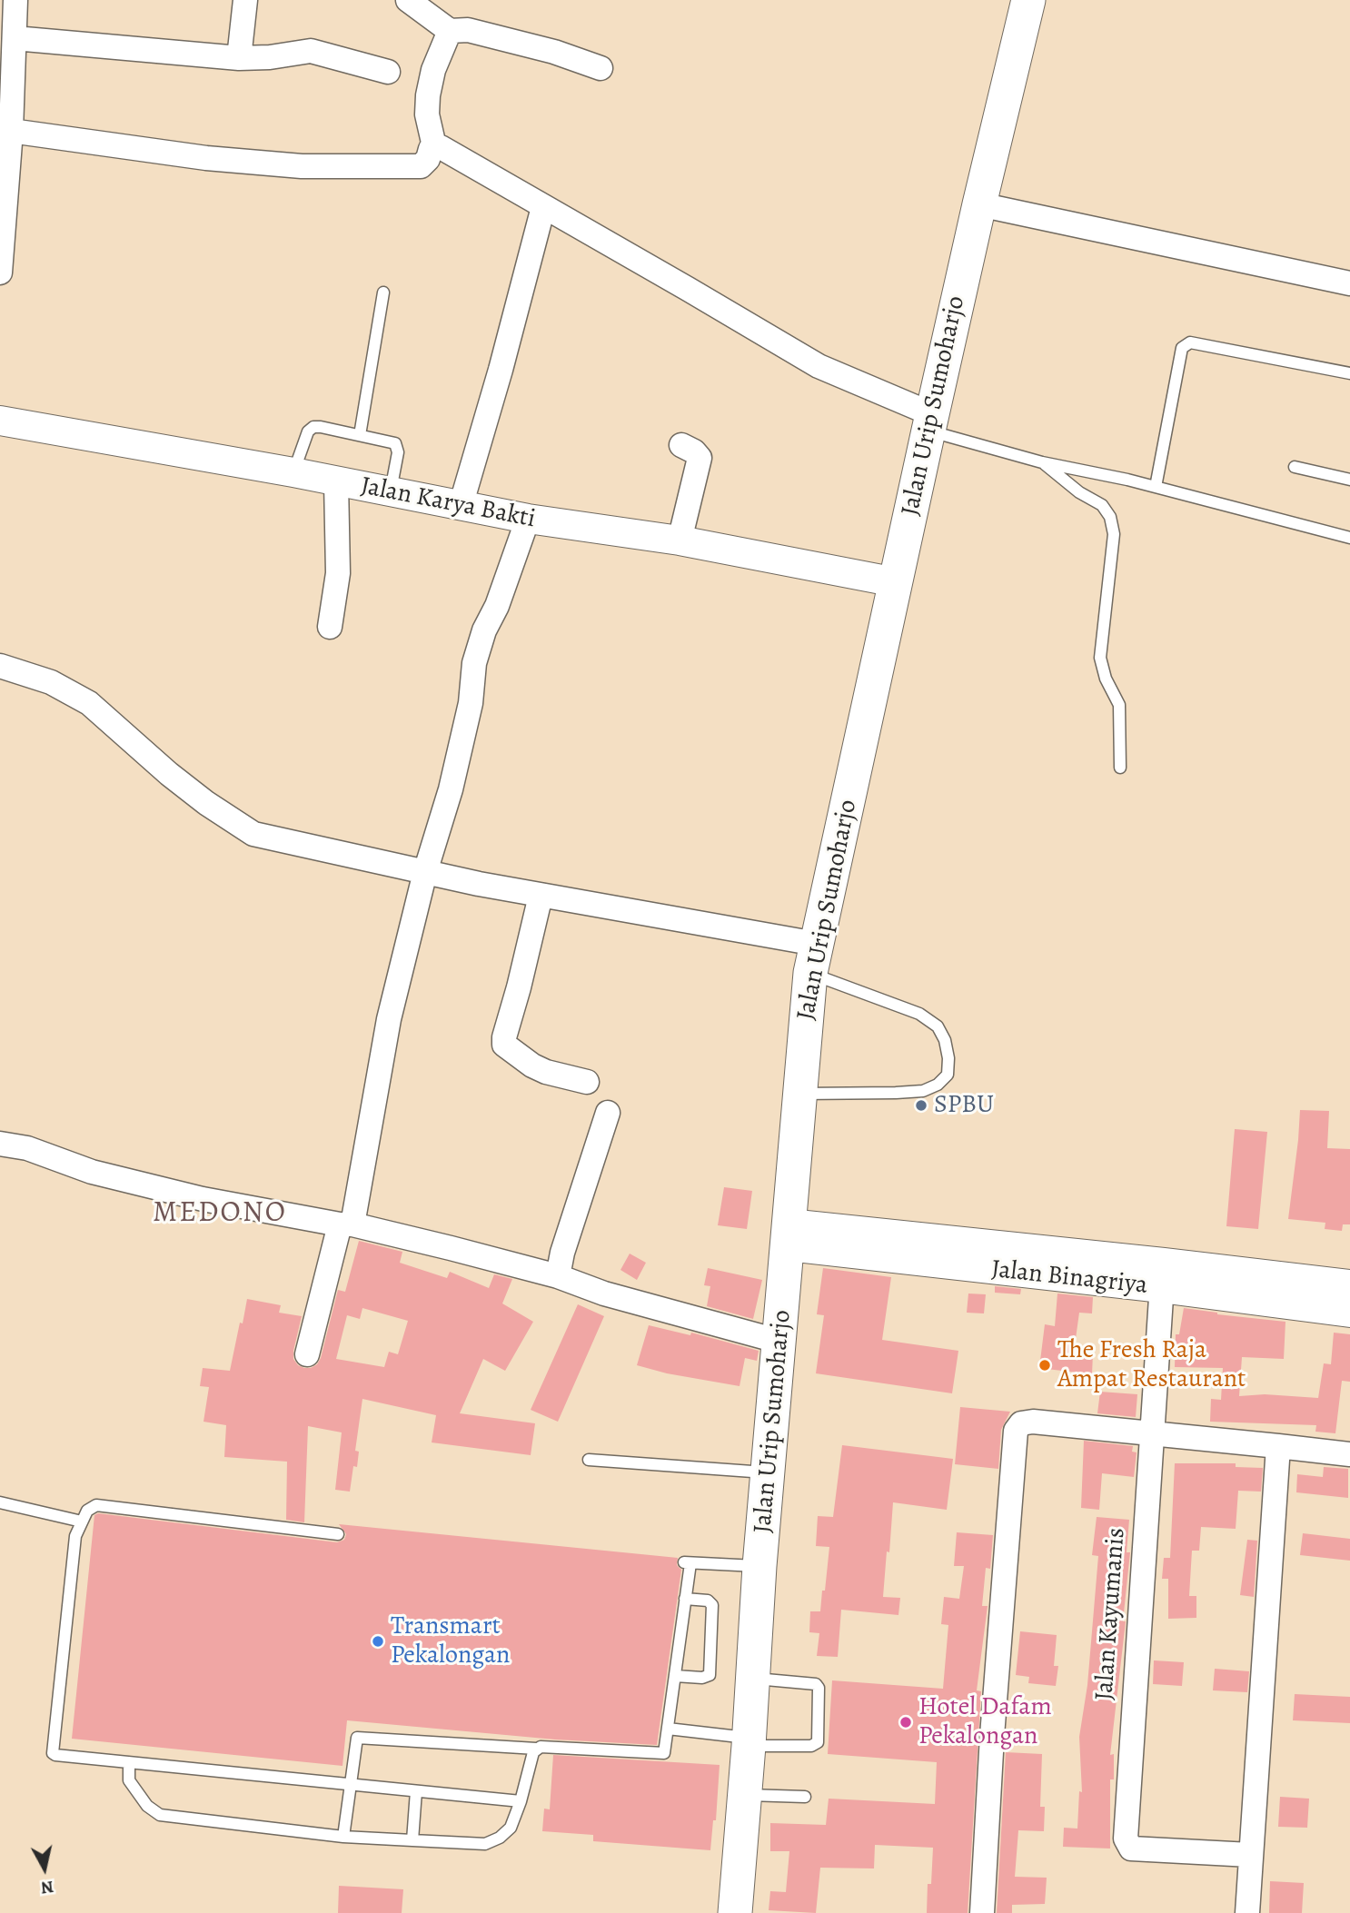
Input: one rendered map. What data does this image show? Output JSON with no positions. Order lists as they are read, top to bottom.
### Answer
{
  "streets": {
    "main road": ["Jalan Urip Sumoharjo"],
    "street": ["Jalan Karya Bakti", "Jalan Binagriya", "Jalan Kayumanis"]
  },
  "crossings": [
    ["Jalan Urip Sumoharjo", "Jalan Karya Bakti"],
    ["Jalan Urip Sumoharjo", "Jalan Binagriya"],
    ["Jalan Binagriya", "Jalan Kayumanis"]
  ],
  "districts": ["MEDONO"],
  "places": [
    "SPBU",
    "The Fresh Raja Ampat Restaurant",
    "Transmart Pekalongan",
    "Hotel Dafam Pekalongan"
  ],
  "north": "bottom"
}
